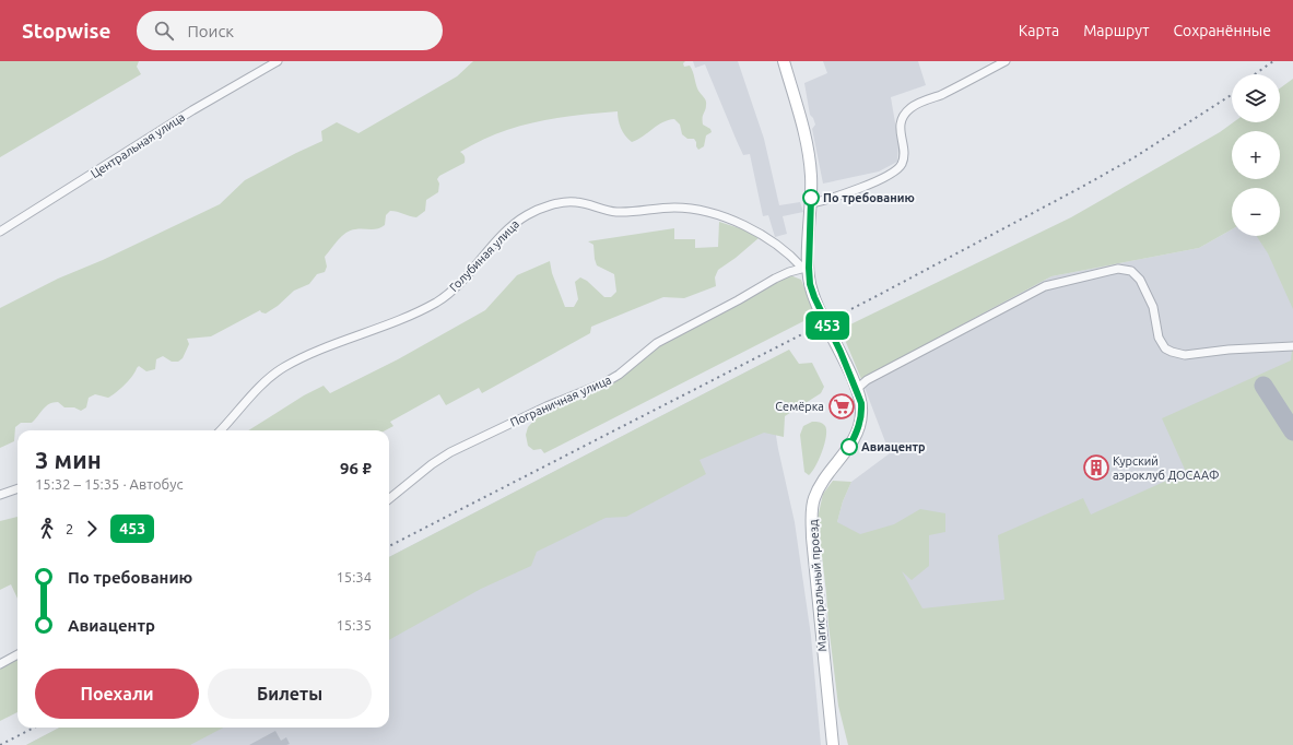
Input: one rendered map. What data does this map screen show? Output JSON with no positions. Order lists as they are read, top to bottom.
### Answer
{
  "streets": {
    "main road": ["Магистральный проезд"],
    "street": ["Центральная улица", "Голубиная улица", "Пограничная улица"]
  },
  "crossings": [
    ["Голубиная улица", "Пограничная улица"],
    ["Голубиная улица", "Магистральный проезд"],
    ["Пограничная улица", "Магистральный проезд"]
  ],
  "places": {
    "other": ["По требованию", "Авиацентр"],
    "supermarket": ["Семёрка"],
    "building": ["Курский аэроклуб ДОСААФ"]
  },
  "lines": ["bus line 453"],
  "page": {
    "header": "Stopwise",
    "search": "Поиск",
    "nav": ["Карта", "Маршрут", "Сохранённые"],
    "on_map": "453",
    "map_buttons": ["+", "−"],
    "heading": ["3 мин", "15:32 – 15:35 · Автобус", "96 ₽"],
    "legs": ["2", "453"],
    "list": [
      {
        "name": "По требованию",
        "value": "15:34"
      },
      {
        "name": "Авиацентр",
        "value": "15:35"
      }
    ],
    "buttons": ["Поехали", "Билеты"]
  }
}
